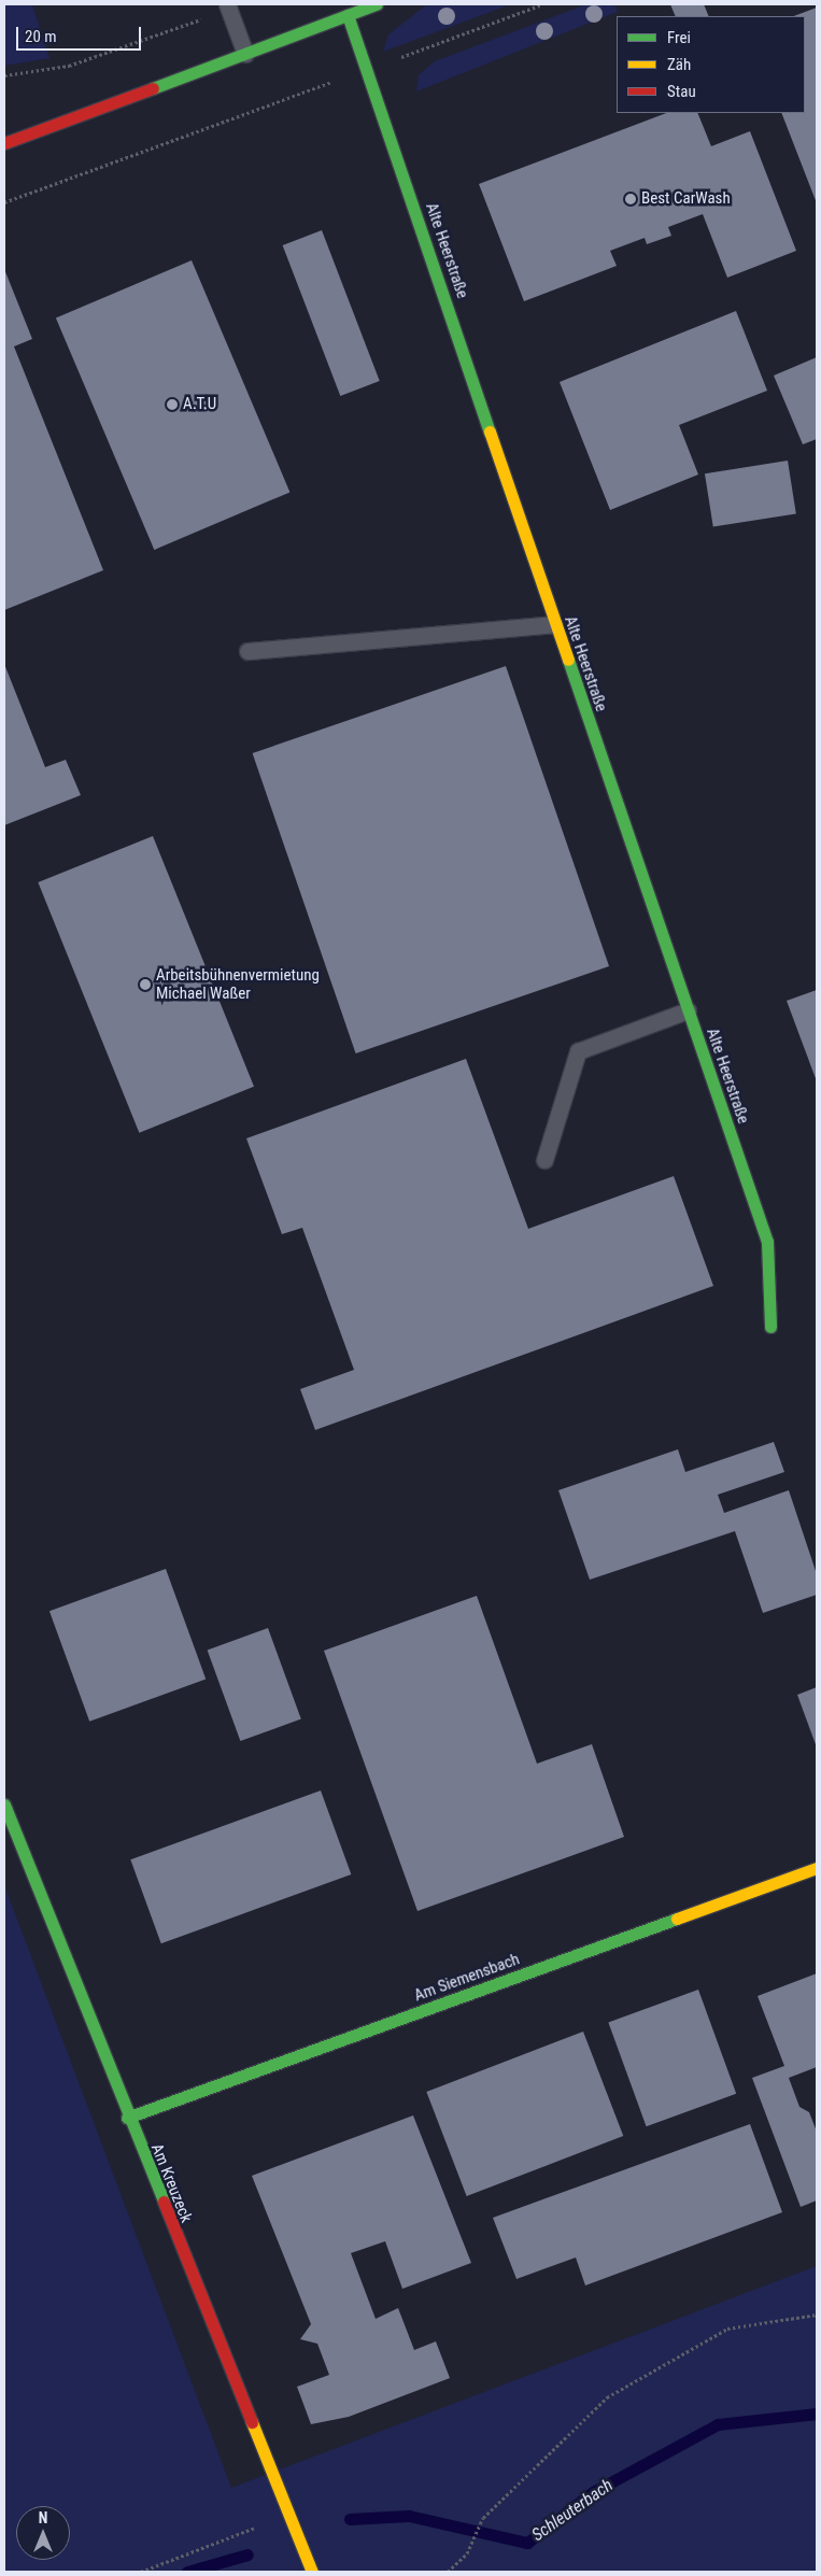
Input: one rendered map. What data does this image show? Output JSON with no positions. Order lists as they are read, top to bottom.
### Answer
{
  "streets": {
    "street": ["Alte Heerstraße", "Am Siemensbach", "Am Kreuzeck"]
  },
  "crossings": [
    ["Am Siemensbach", "Am Kreuzeck"]
  ],
  "water": ["Schleuterbach"],
  "places": ["Best CarWash", "A.T.U", "Arbeitsbühnenvermietung Michael Waßer"],
  "legend": ["Frei", "Zäh", "Stau"],
  "scale_bar": "20 m",
  "north": "top"
}
